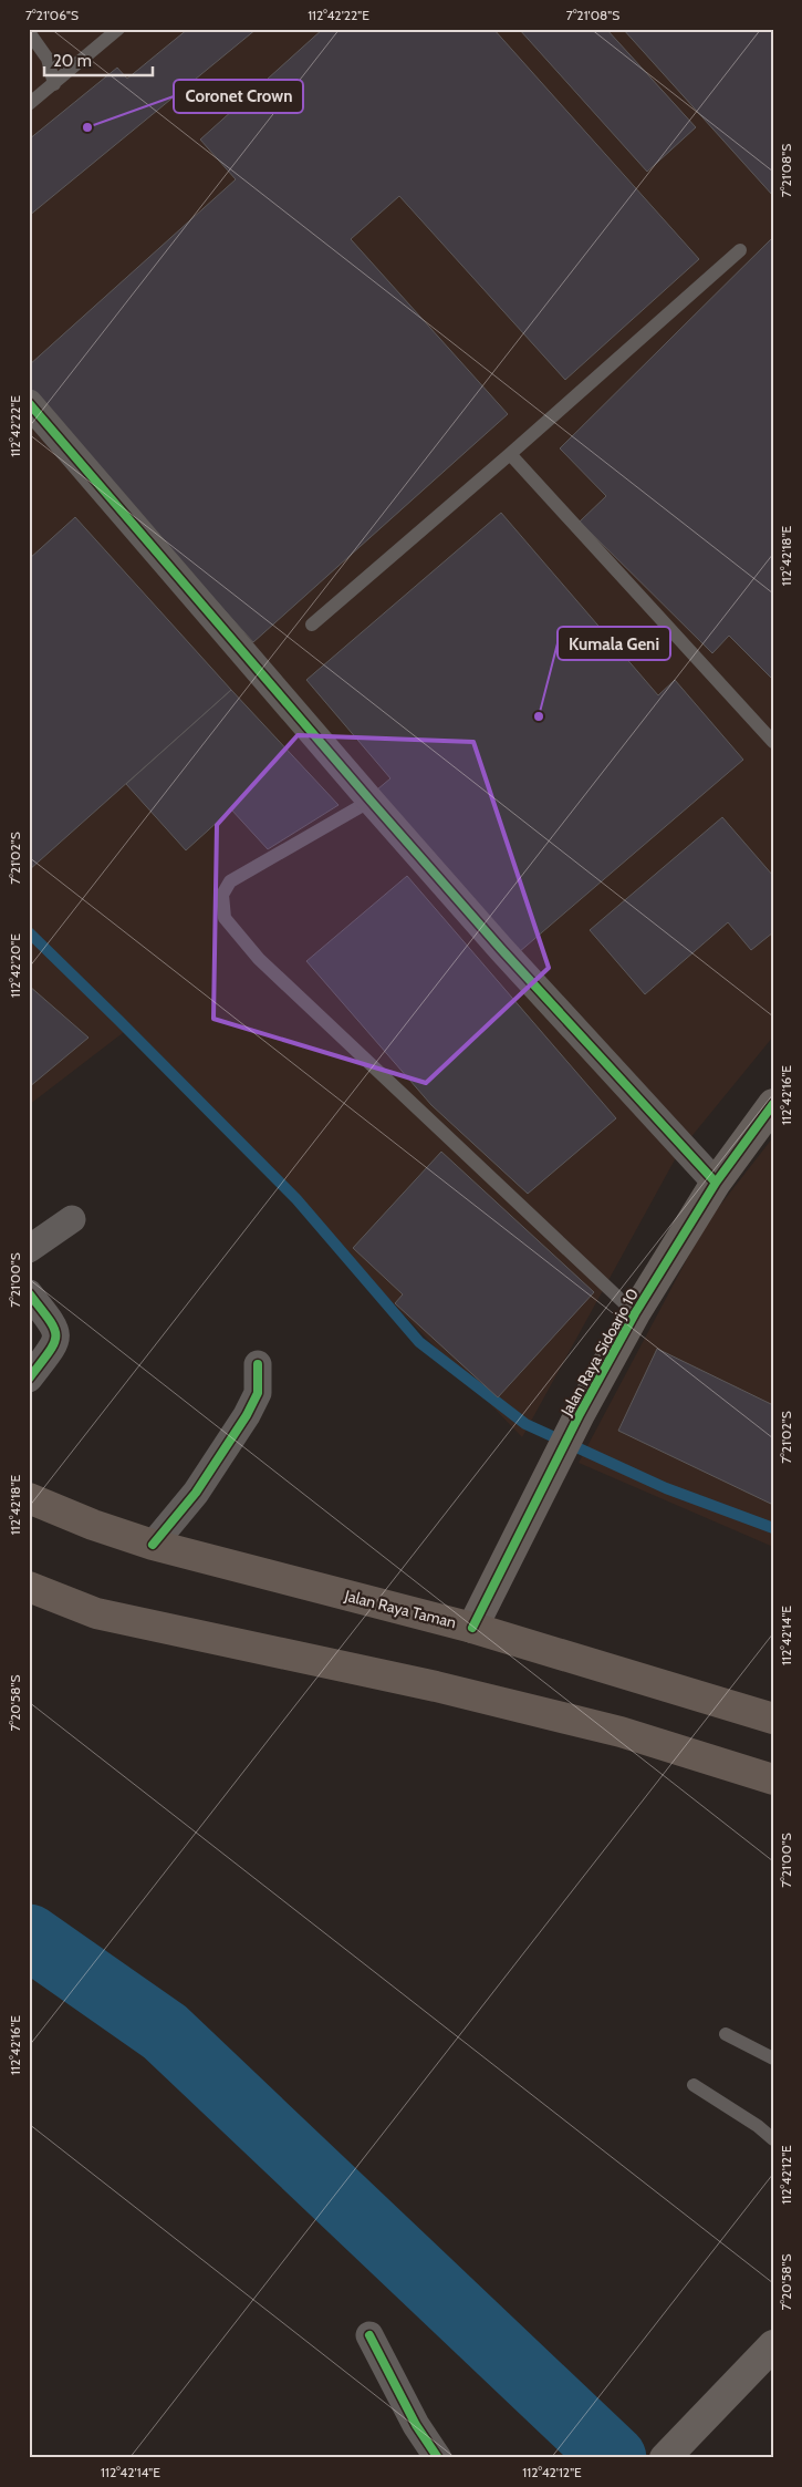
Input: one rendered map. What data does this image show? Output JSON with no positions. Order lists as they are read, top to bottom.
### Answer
{
  "streets": {
    "highway": ["Jalan Raya Taman"],
    "street": ["Jalan Raya Sidoarjo 10"]
  },
  "crossings": [
    ["Jalan Raya Sidoarjo 10", "Jalan Raya Taman"]
  ],
  "places": ["Coronet Crown", "Kumala Geni"],
  "scale_bar": "20 m",
  "coordinates": [
    "7°21'06\"S",
    "112°42'22\"E",
    "7°21'08\"S",
    "112°42'18\"E",
    "7°21'02\"S",
    "112°42'20\"E",
    "112°42'16\"E",
    "7°21'00\"S",
    "112°42'14\"E",
    "7°20'58\"S",
    "112°42'12\"E"
  ]
}
